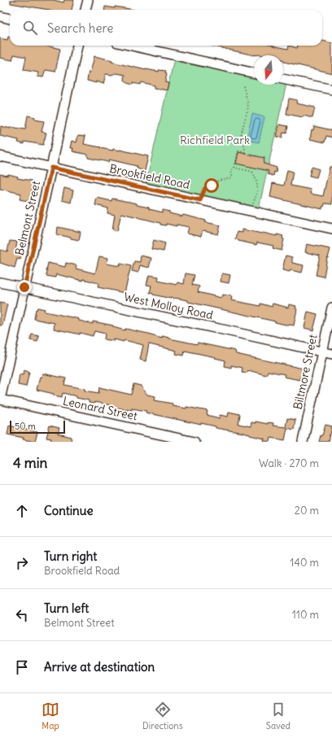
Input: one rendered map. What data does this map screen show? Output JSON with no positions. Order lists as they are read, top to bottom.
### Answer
{
  "streets": {
    "street": [
      "Brookfield Road",
      "Belmont Street",
      "West Molloy Road",
      "Biltmore Street",
      "Leonard Street"
    ]
  },
  "crossings": [
    ["Brookfield Road", "Belmont Street"],
    ["Belmont Street", "West Molloy Road"],
    ["Belmont Street", "Leonard Street"],
    ["West Molloy Road", "Biltmore Street"]
  ],
  "parks": ["Richfield Park"],
  "scale_bar": "50 m",
  "north": "bottom",
  "page": {
    "search": "Search here",
    "scale": "50 m",
    "heading": ["4 min", "Walk · 270 m"],
    "list": [
      ["Continue", "20 m"],
      ["Turn right", "Brookfield Road", "140 m"],
      ["Turn left", "Belmont Street", "110 m"],
      "Arrive at destination"
    ],
    "nav": ["Map", "Directions", "Saved"]
  }
}
